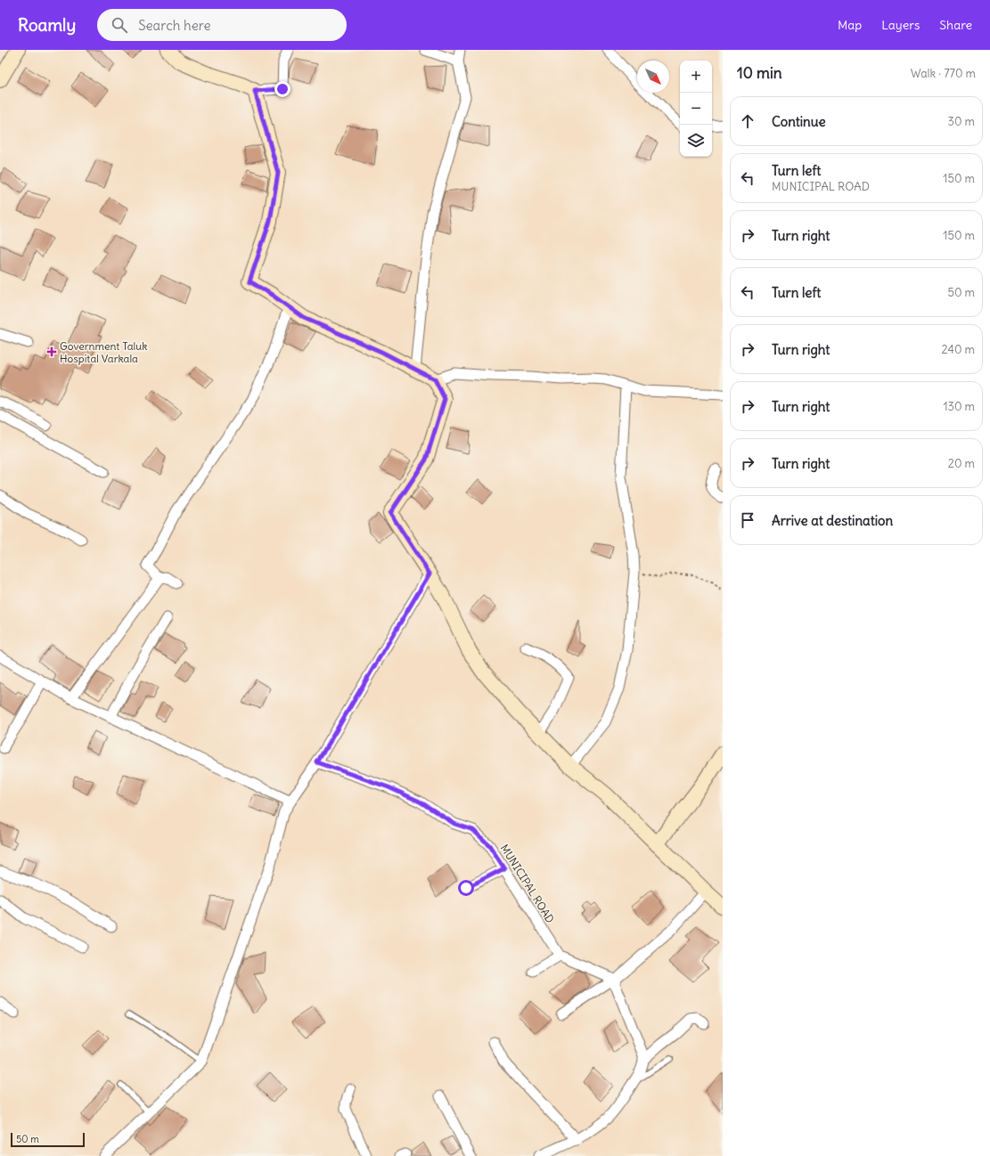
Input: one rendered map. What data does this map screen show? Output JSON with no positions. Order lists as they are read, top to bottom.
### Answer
{
  "streets": {
    "street": ["MUNICIPAL ROAD"]
  },
  "places": {
    "health": ["Government Taluk Hospital Varkala"]
  },
  "scale_bar": "50 m",
  "north": "bottom right",
  "page": {
    "header": "Roamly",
    "search": "Search here",
    "nav": ["Map", "Layers", "Share"],
    "heading": ["10 min", "Walk · 770 m"],
    "map_buttons": ["+", "−"],
    "list": [
      ["Continue", "30 m"],
      ["Turn left", "MUNICIPAL ROAD", "150 m"],
      ["Turn right", "150 m"],
      ["Turn left", "50 m"],
      ["Turn right", "240 m"],
      ["Turn right", "130 m"],
      ["Turn right", "20 m"],
      "Arrive at destination"
    ],
    "scale": "50 m"
  }
}
